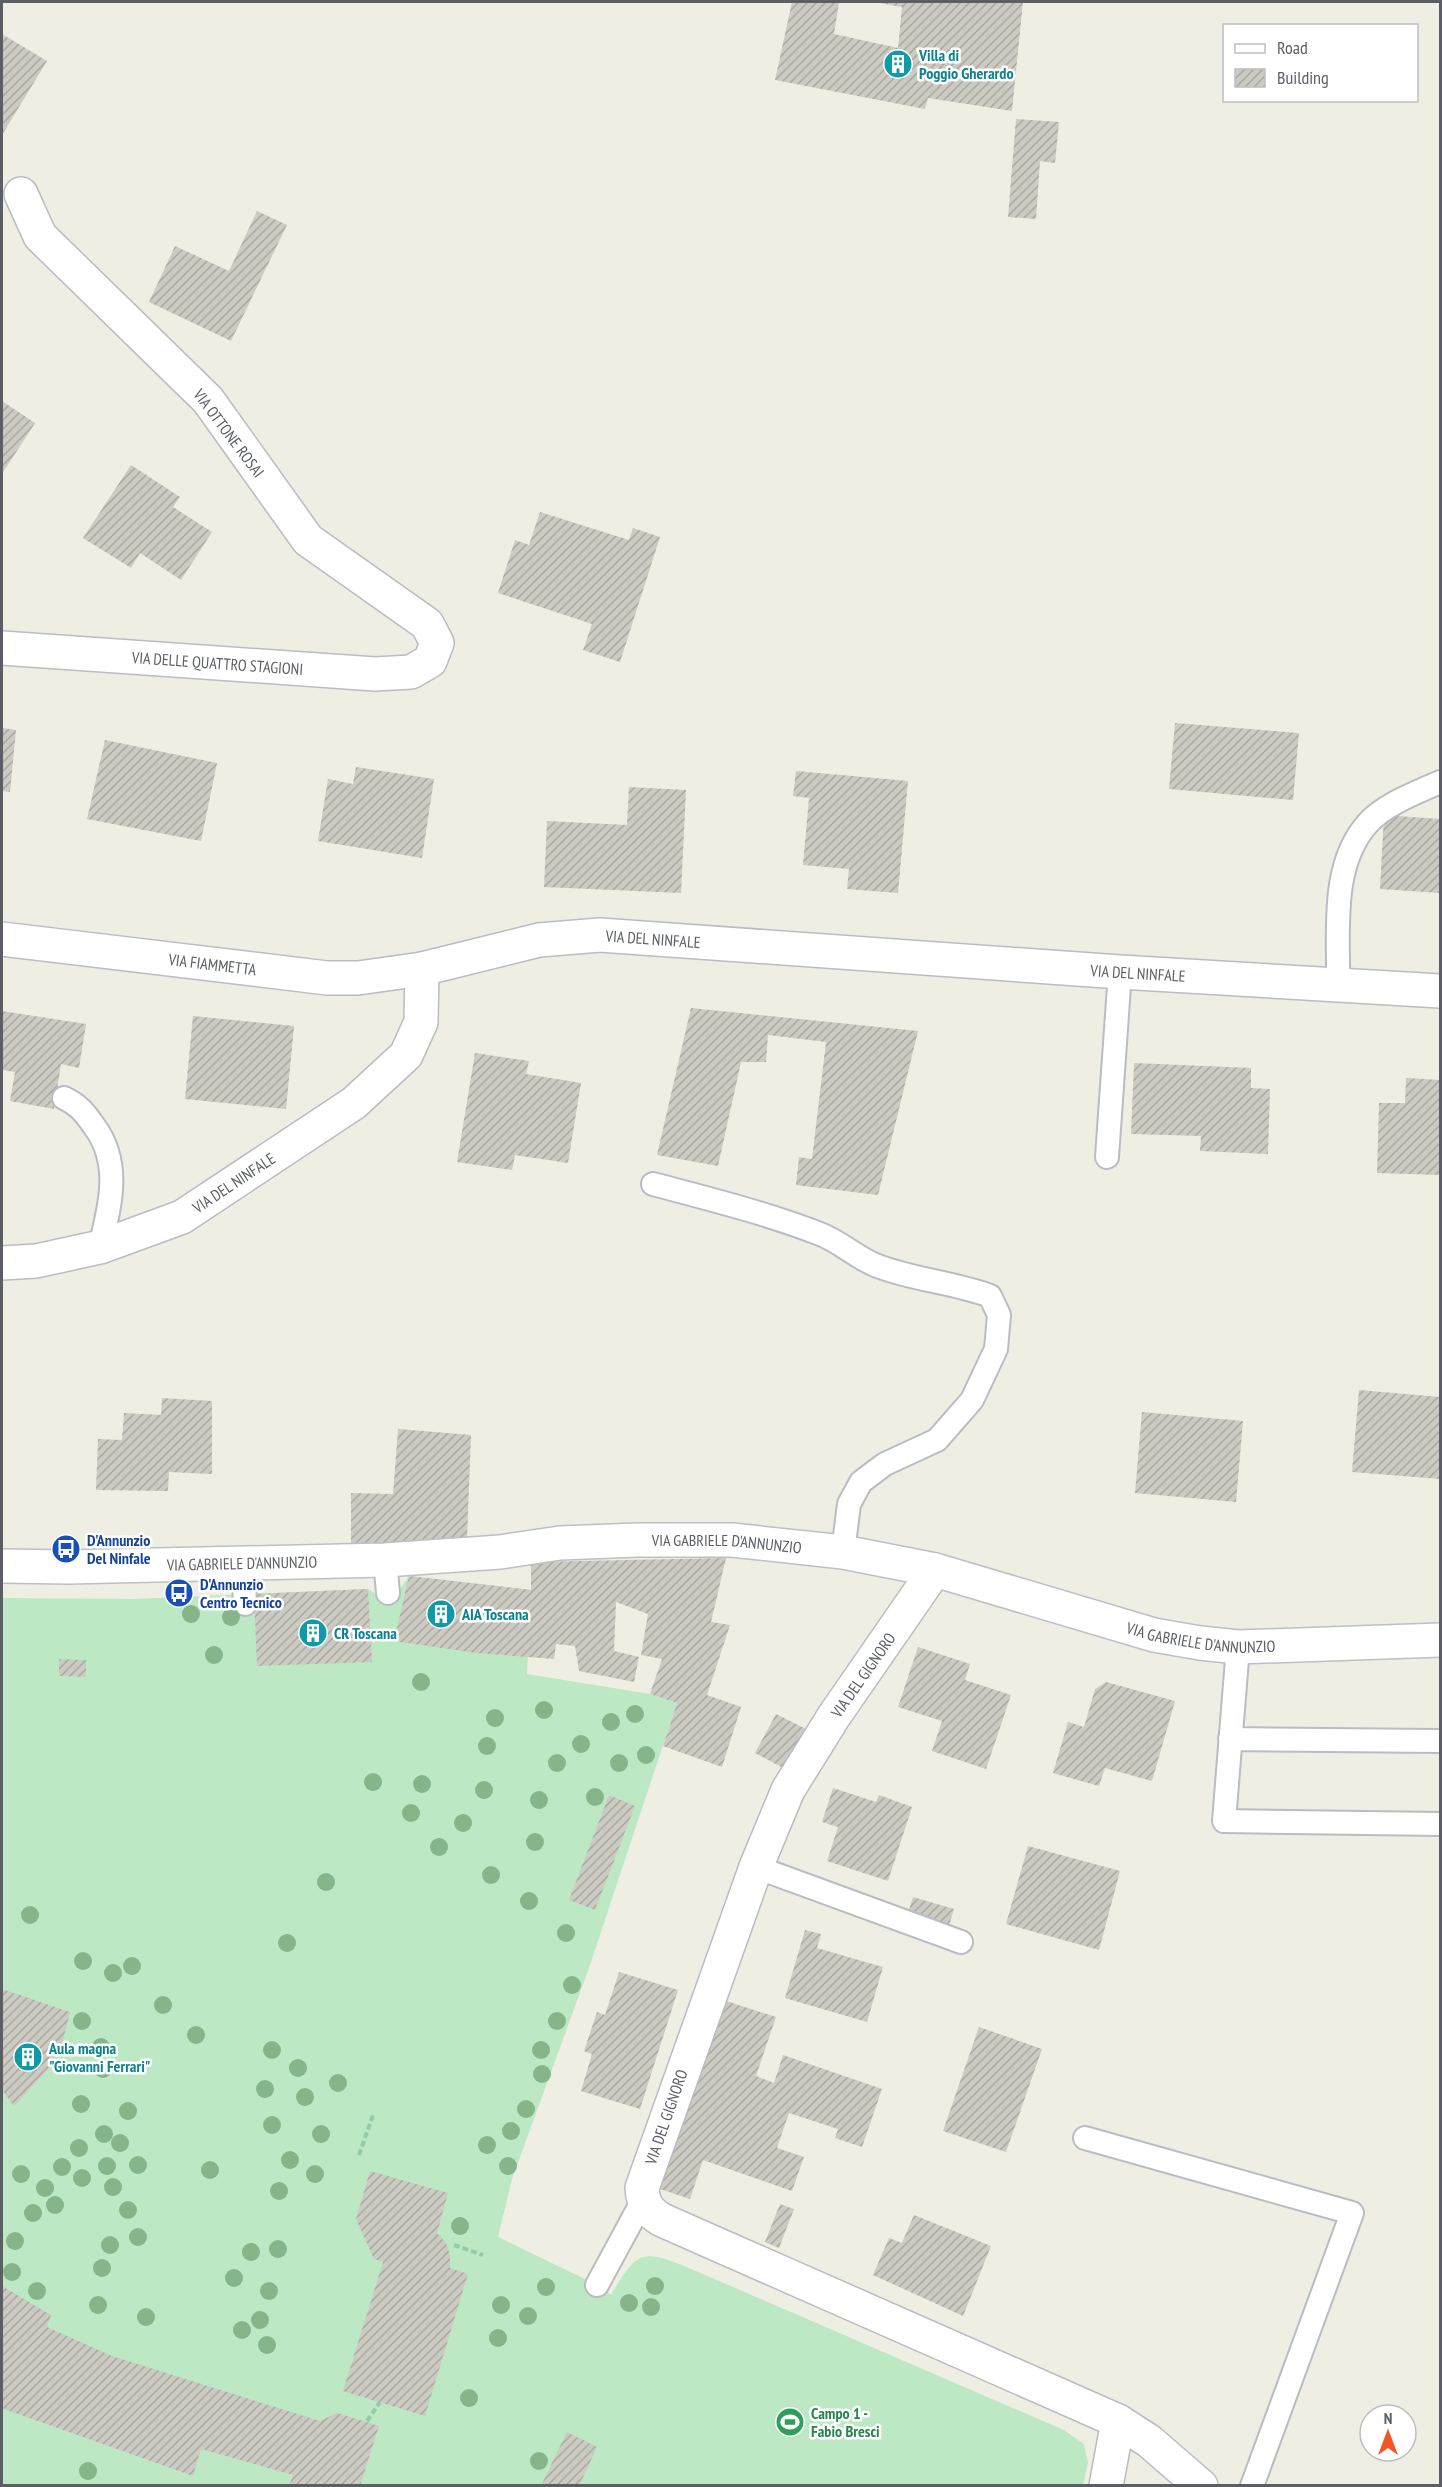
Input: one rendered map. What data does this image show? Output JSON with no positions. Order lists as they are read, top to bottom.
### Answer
{
  "streets": {
    "street": [
      "VIA OTTONE ROSAI",
      "VIA DELLE QUATTRO STAGIONI",
      "VIA DEL NINFALE",
      "VIA FIAMMETTA",
      "VIA GABRIELE D'ANNUNZIO",
      "VIA DEL GIGNORO"
    ]
  },
  "crossings": [
    ["VIA OTTONE ROSAI", "VIA DELLE QUATTRO STAGIONI"],
    ["VIA DEL NINFALE", "VIA FIAMMETTA"],
    ["VIA GABRIELE D'ANNUNZIO", "VIA DEL GIGNORO"]
  ],
  "places": {
    "building": [
      "Villa di Poggio Gherardo",
      "AIA Toscana",
      "CR Toscana",
      "Aula magna \"Giovanni Ferrari\""
    ],
    "bus stop": ["D'Annunzio Del Ninfale", "D'Annunzio Centro Tecnico"],
    "sports": ["Campo 1 - Fabio Bresci"]
  },
  "legend": ["Road", "Building"],
  "north": "top"
}
